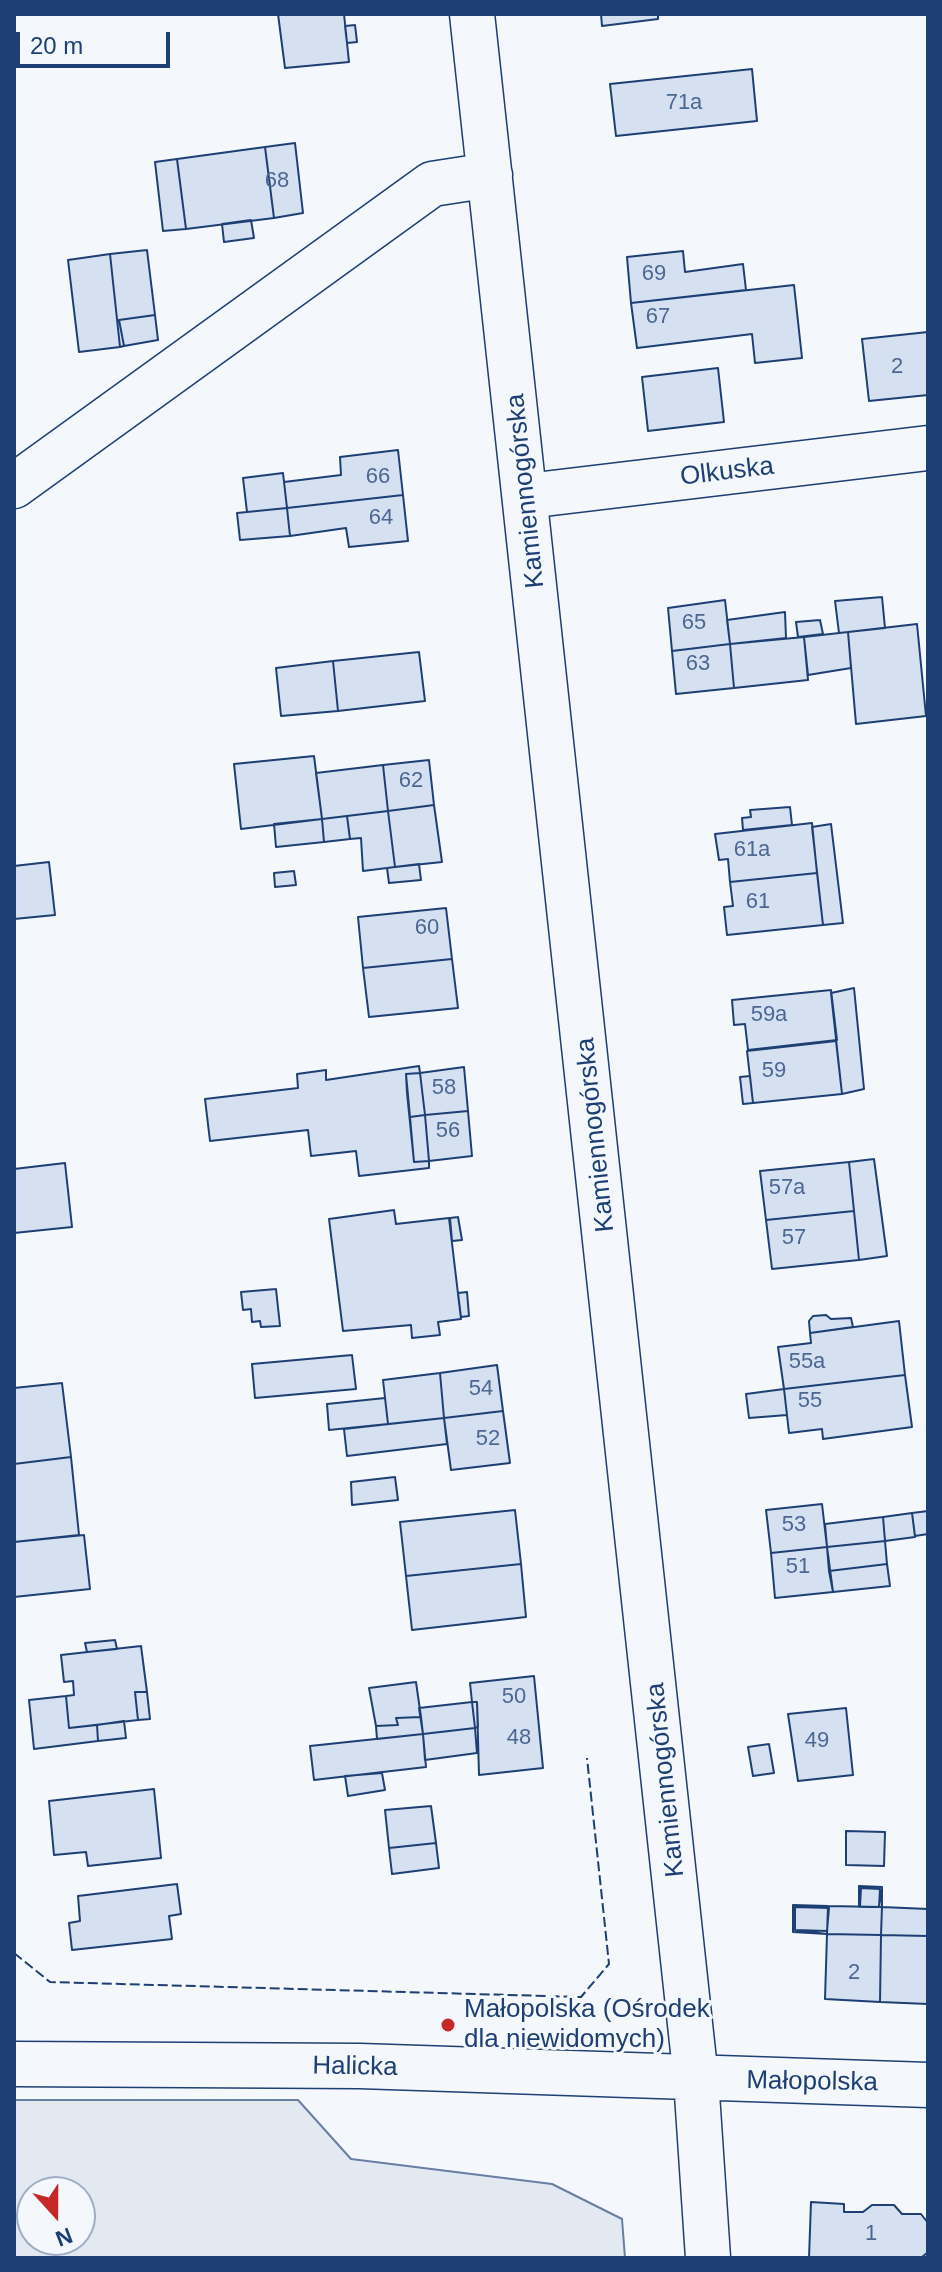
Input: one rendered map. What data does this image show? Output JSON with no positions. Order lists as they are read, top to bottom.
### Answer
{
  "streets": {
    "street": [
      "Olkuska",
      "Kamiennogórska",
      "Halicka",
      "Małopolska"
    ]
  },
  "crossings": [
    ["Olkuska", "Kamiennogórska"],
    ["Kamiennogórska", "Halicka"],
    ["Kamiennogórska", "Małopolska"],
    ["Halicka", "Małopolska"]
  ],
  "places": ["Małopolska (Ośrodek dla niewidomych)"],
  "house_numbers": [
    "71a",
    "68",
    "69",
    "67",
    "2",
    "66",
    "64",
    "65",
    "63",
    "62",
    "61a",
    "61",
    "60",
    "59a",
    "59",
    "58",
    "56",
    "57a",
    "57",
    "55a",
    "54",
    "55",
    "52",
    "53",
    "51",
    "50",
    "48",
    "49",
    "2",
    "1"
  ],
  "scale_bar": "20 m",
  "north": "bottom"
}
